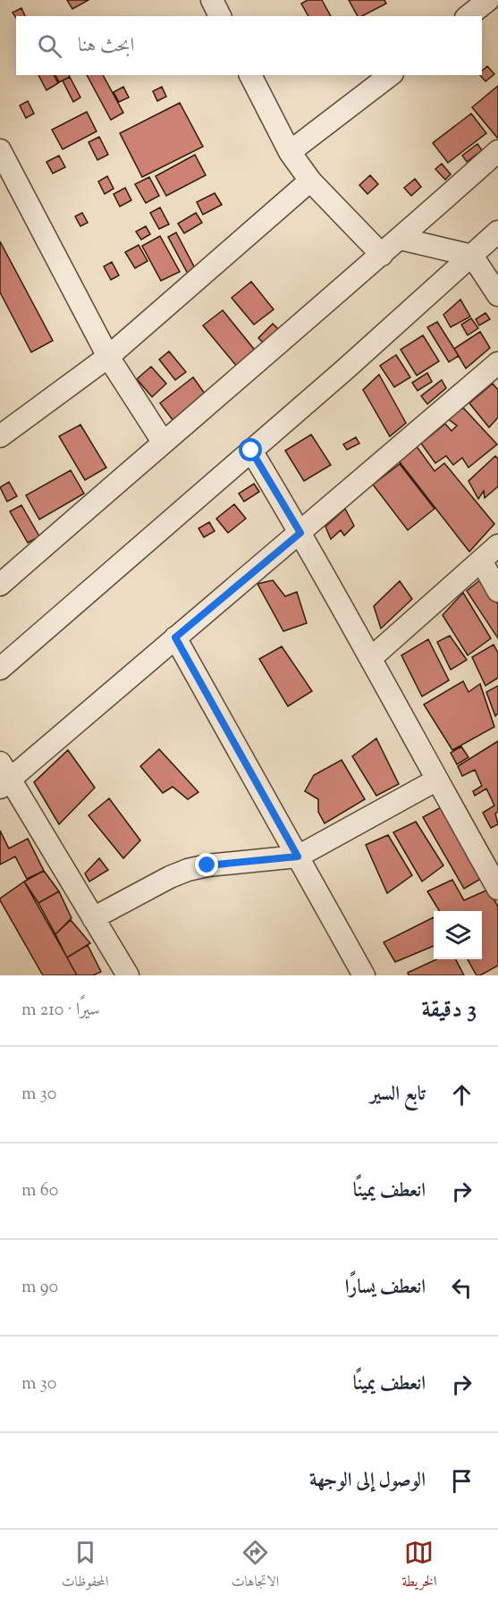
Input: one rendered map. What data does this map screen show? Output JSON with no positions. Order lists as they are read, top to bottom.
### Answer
{
  "page": {
    "search": "ابحث هنا",
    "heading": ["3 دقيقة", "سيرًا · 210 m"],
    "list": [
      ["تابع السير", "30 m"],
      ["انعطف يمينًا", "60 m"],
      ["انعطف يسارًا", "90 m"],
      ["انعطف يمينًا", "30 m"],
      "الوصول إلى الوجهة"
    ],
    "nav": ["الخريطة", "الاتجاهات", "المحفوظات"]
  }
}
